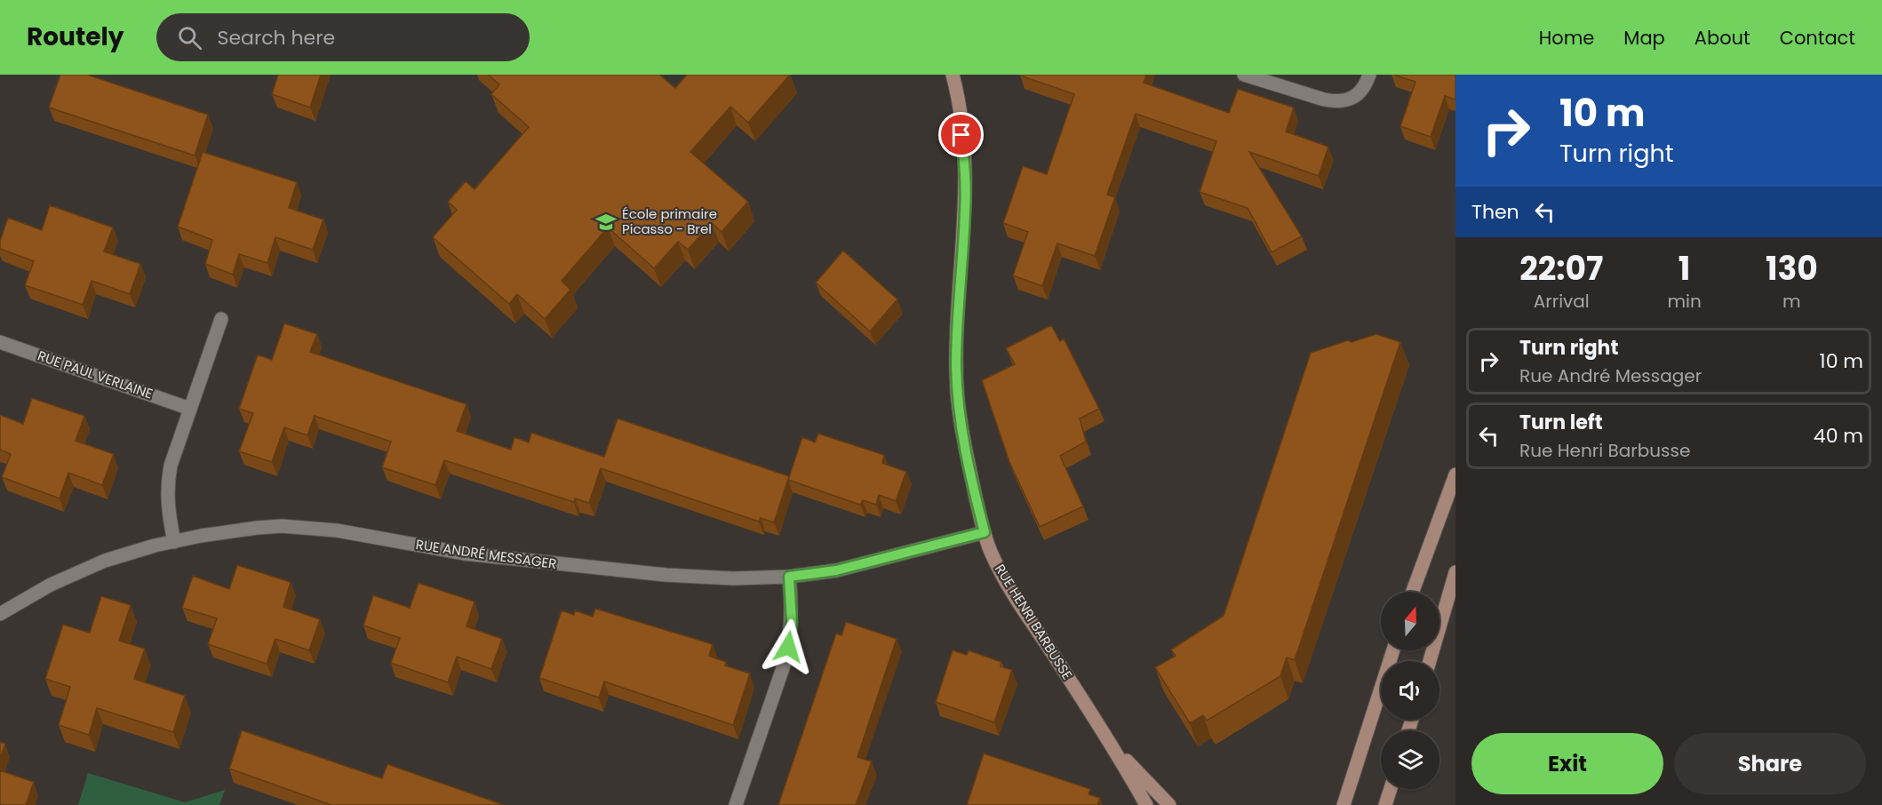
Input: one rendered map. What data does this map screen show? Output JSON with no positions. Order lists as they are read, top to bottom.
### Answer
{
  "streets": {
    "street": ["RUE PAUL VERLAINE", "RUE ANDRÉ MESSAGER", "RUE HENRI BARBUSSE"]
  },
  "crossings": [
    ["RUE ANDRÉ MESSAGER", "RUE HENRI BARBUSSE"]
  ],
  "places": {
    "school or university": ["École primaire Picasso - Brel"]
  },
  "north": "top",
  "page": {
    "header": "Routely",
    "search": "Search here",
    "nav": [
      "Home",
      "Map",
      "About",
      "Contact"
    ],
    "turn": ["10 m", "Turn right"],
    "then": "Then",
    "eta": [
      "22:07",
      "Arrival",
      "1",
      "min",
      "130",
      "m"
    ],
    "list": [
      {
        "name": "Turn right",
        "note": "Rue André Messager",
        "value": "10 m"
      },
      {
        "name": "Turn left",
        "note": "Rue Henri Barbusse",
        "value": "40 m"
      }
    ],
    "buttons": ["Exit", "Share"]
  }
}
